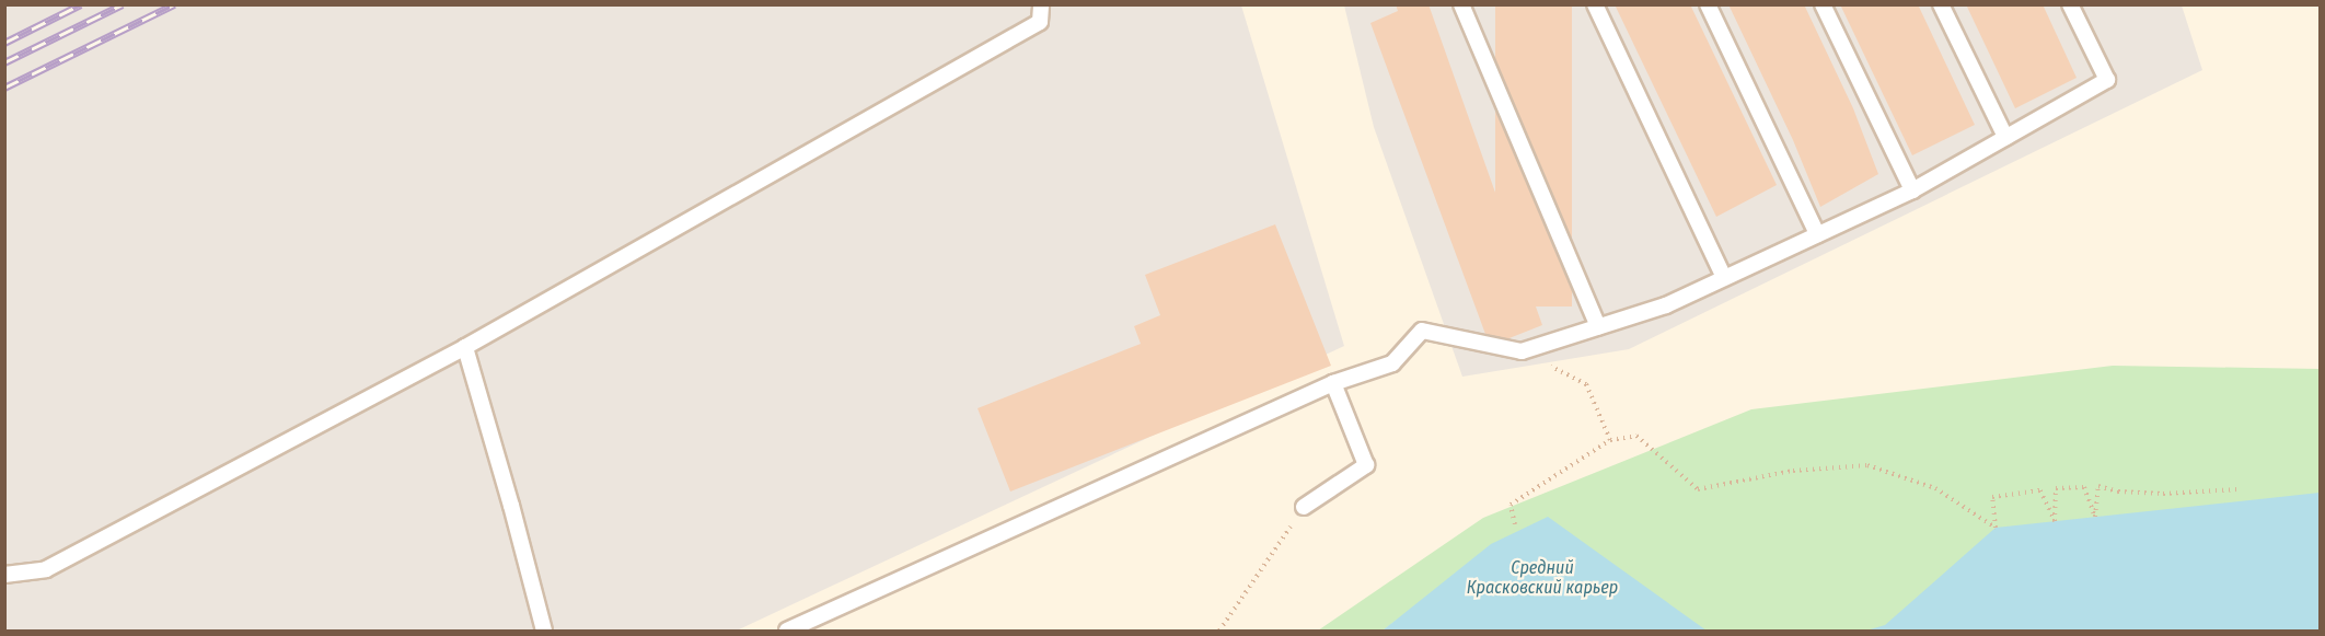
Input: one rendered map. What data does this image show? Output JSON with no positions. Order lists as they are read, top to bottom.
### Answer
{
  "water": ["Средний Красковский карьер"]
}
